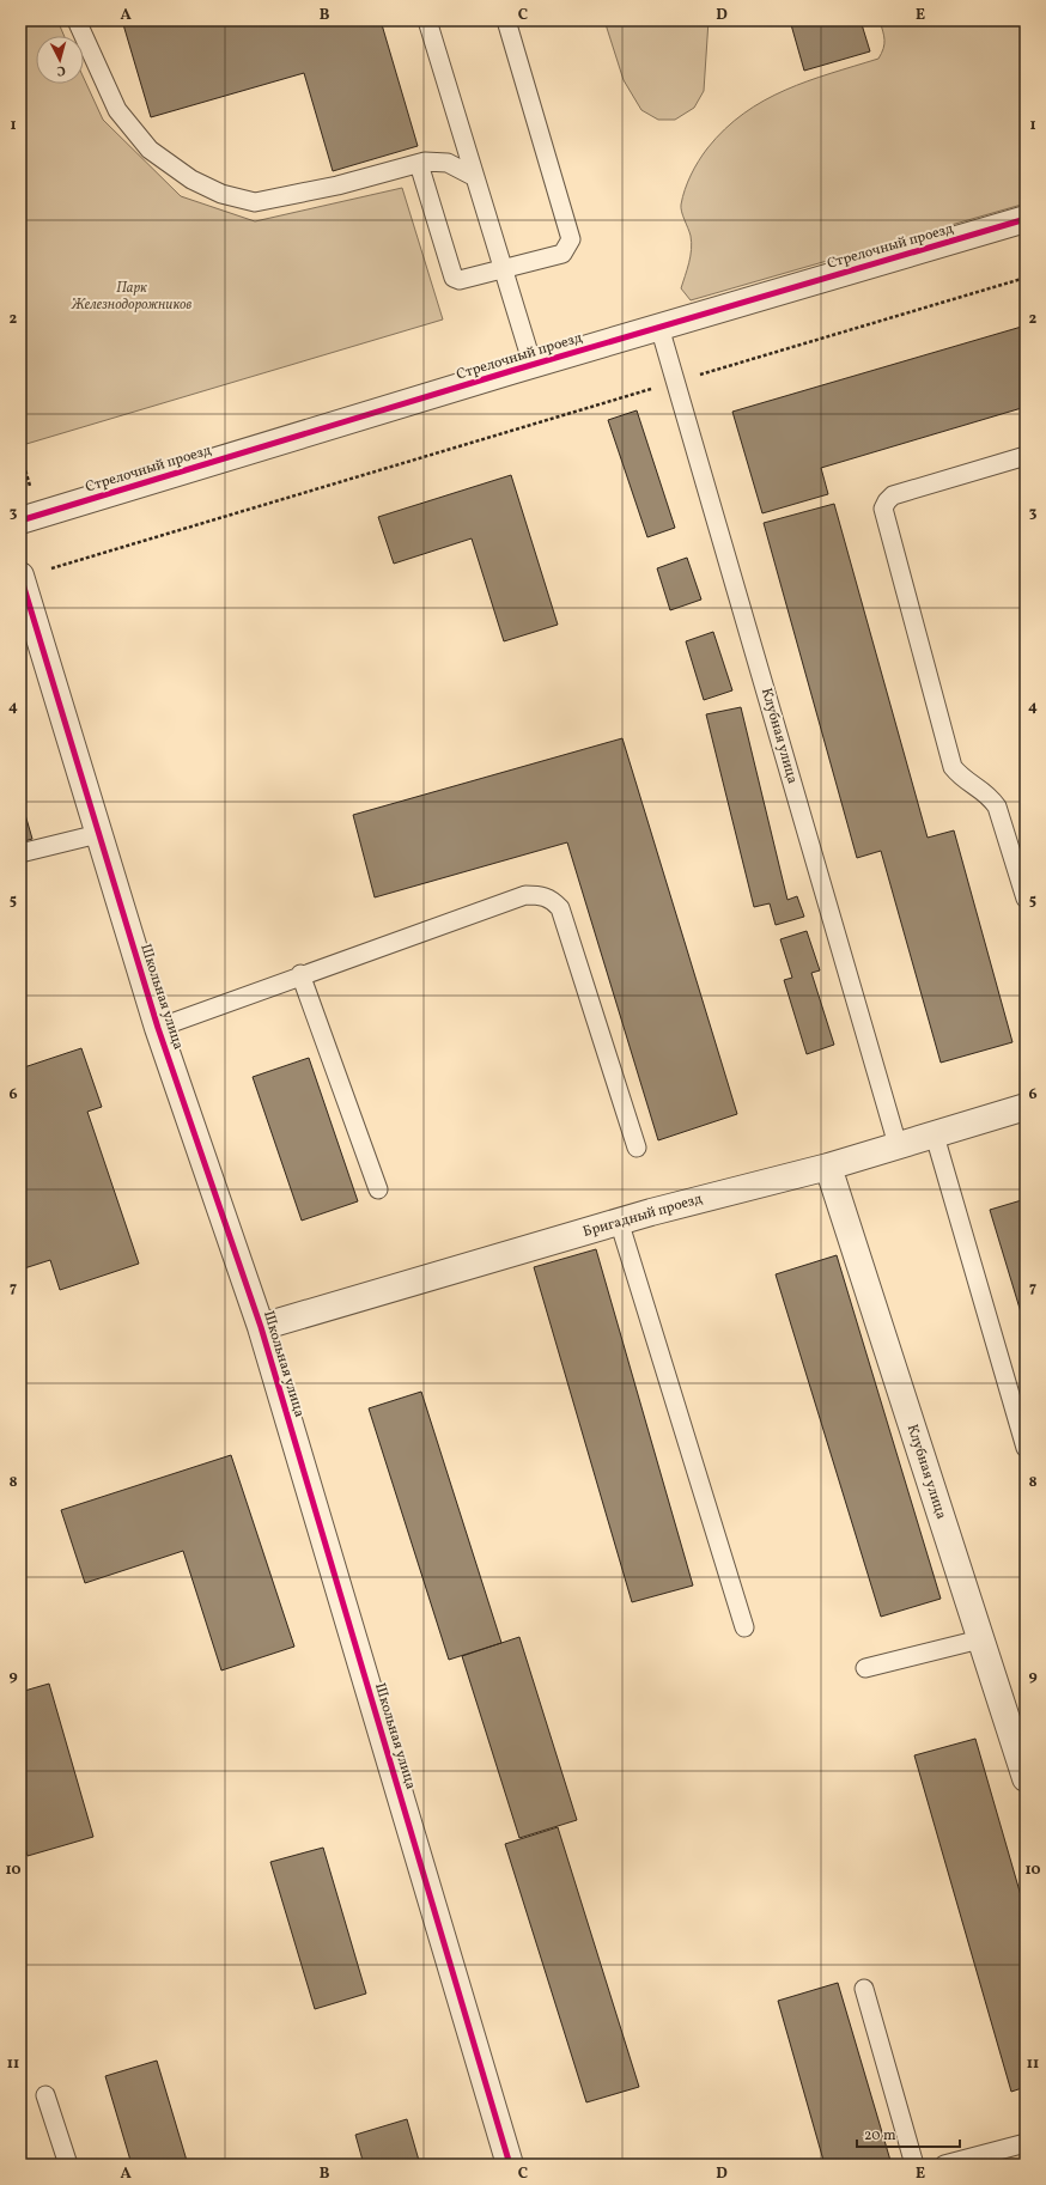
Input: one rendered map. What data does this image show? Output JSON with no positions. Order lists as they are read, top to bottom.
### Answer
{
  "streets": {
    "street": [
      "Стрелочный проезд",
      "Клубная улица",
      "Школьная улица",
      "Бригадный проезд"
    ]
  },
  "crossings": [
    ["Стрелочный проезд", "Клубная улица"],
    ["Клубная улица", "Бригадный проезд"],
    ["Школьная улица", "Бригадный проезд"]
  ],
  "parks": ["Парк Железнодорожников"],
  "scale_bar": "20 m",
  "north": "bottom",
  "grid": {
    "columns": [
      "A",
      "B",
      "C",
      "D",
      "E"
    ],
    "rows": [
      "1",
      "2",
      "3",
      "4",
      "5",
      "6",
      "7",
      "8",
      "9",
      "10",
      "11"
    ]
  }
}
